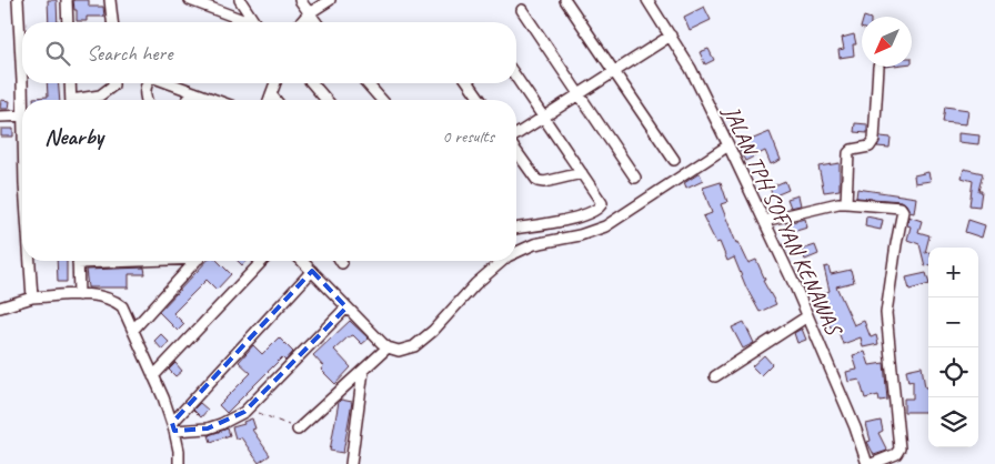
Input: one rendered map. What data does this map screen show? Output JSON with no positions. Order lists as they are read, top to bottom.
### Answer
{
  "streets": {
    "street": ["JALAN TPH SOFYAN KENAWAS"]
  },
  "north": "bottom left",
  "page": {
    "search": "Search here",
    "heading": ["Nearby", "0 results"],
    "map_buttons": ["+", "−"]
  }
}
